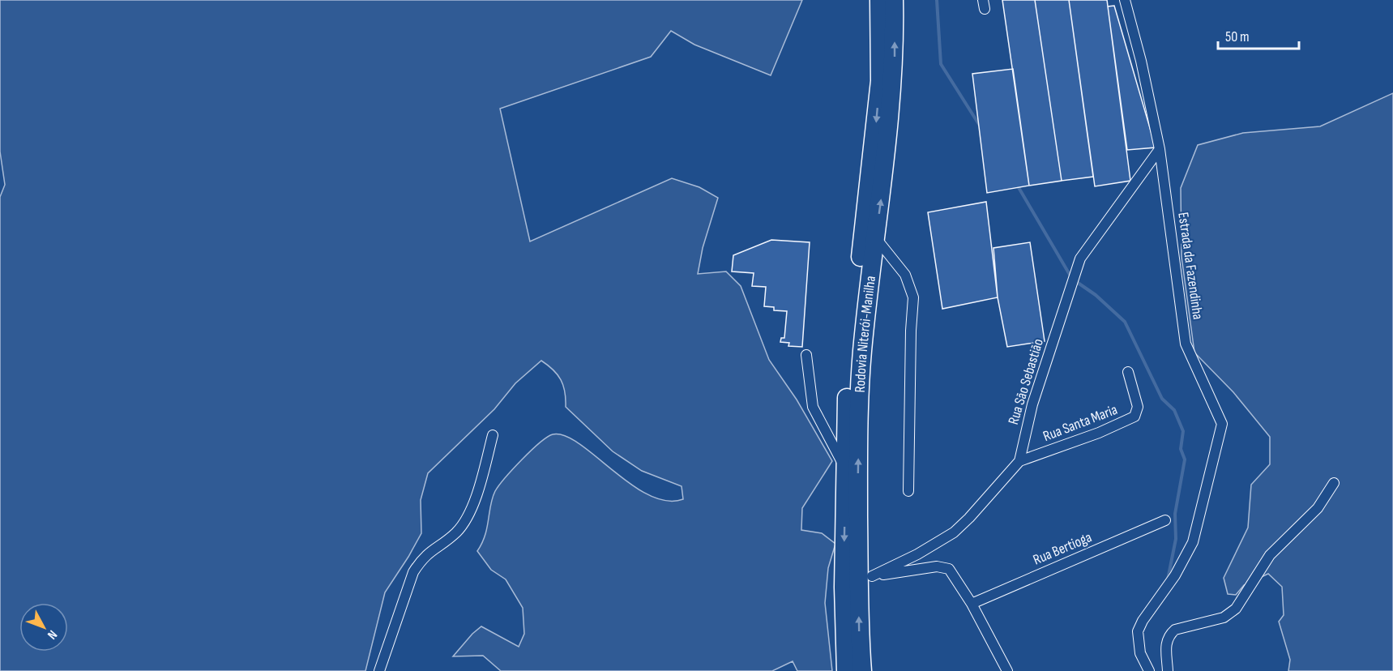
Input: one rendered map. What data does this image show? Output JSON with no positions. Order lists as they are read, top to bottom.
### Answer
{
  "streets": {
    "highway": ["Rodovia Niterói-Manilha"],
    "street": [
      "Estrada da Fazendinha",
      "Rua São Sebastião",
      "Rua Santa Maria",
      "Rua Bertioga"
    ]
  },
  "crossings": [
    ["Estrada da Fazendinha", "Rua São Sebastião"],
    ["Rodovia Niterói-Manilha", "Rua São Sebastião"],
    ["Rua São Sebastião", "Rua Santa Maria"]
  ],
  "scale_bar": "50 m",
  "north": "bottom right"
}
